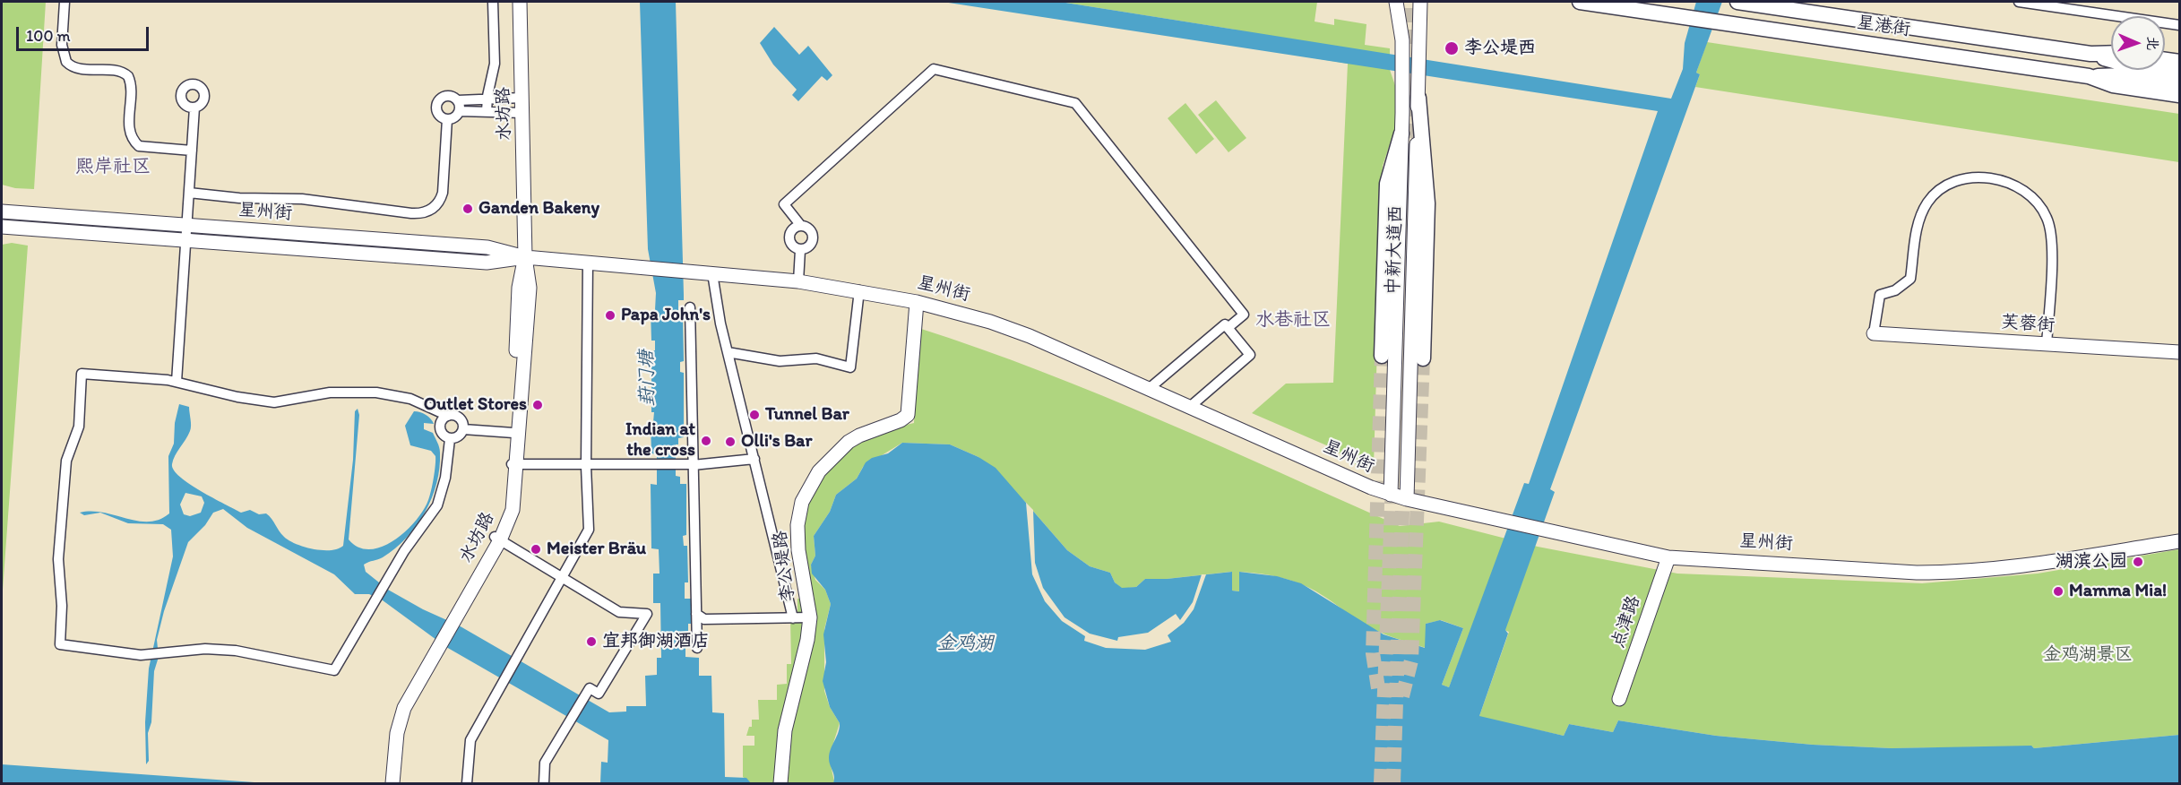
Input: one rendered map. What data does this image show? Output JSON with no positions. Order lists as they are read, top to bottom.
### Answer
{
  "streets": {
    "main road": ["星港街"],
    "street": [
      "水坊路",
      "星州街",
      "中新大道西",
      "芙蓉街",
      "李公堤路",
      "点津路"
    ]
  },
  "crossings": [
    ["水坊路", "星州街"],
    ["星州街", "中新大道西"],
    ["星州街", "李公堤路"],
    ["星州街", "点津路"]
  ],
  "districts": ["熙岸社区", "水巷社区"],
  "water": ["葑门塘", "金鸡湖"],
  "parks": ["金鸡湖景区"],
  "places": [
    "李公堤西",
    "Ganden Bakeny",
    "Papa John's",
    "Outlet Stores",
    "Tunnel Bar",
    "Indian at the cross",
    "Olli's Bar",
    "Meister Bräu",
    "湖滨公园",
    "Mamma Mia!",
    "宜邦御湖酒店"
  ],
  "scale_bar": "100 m",
  "north": "right"
}
